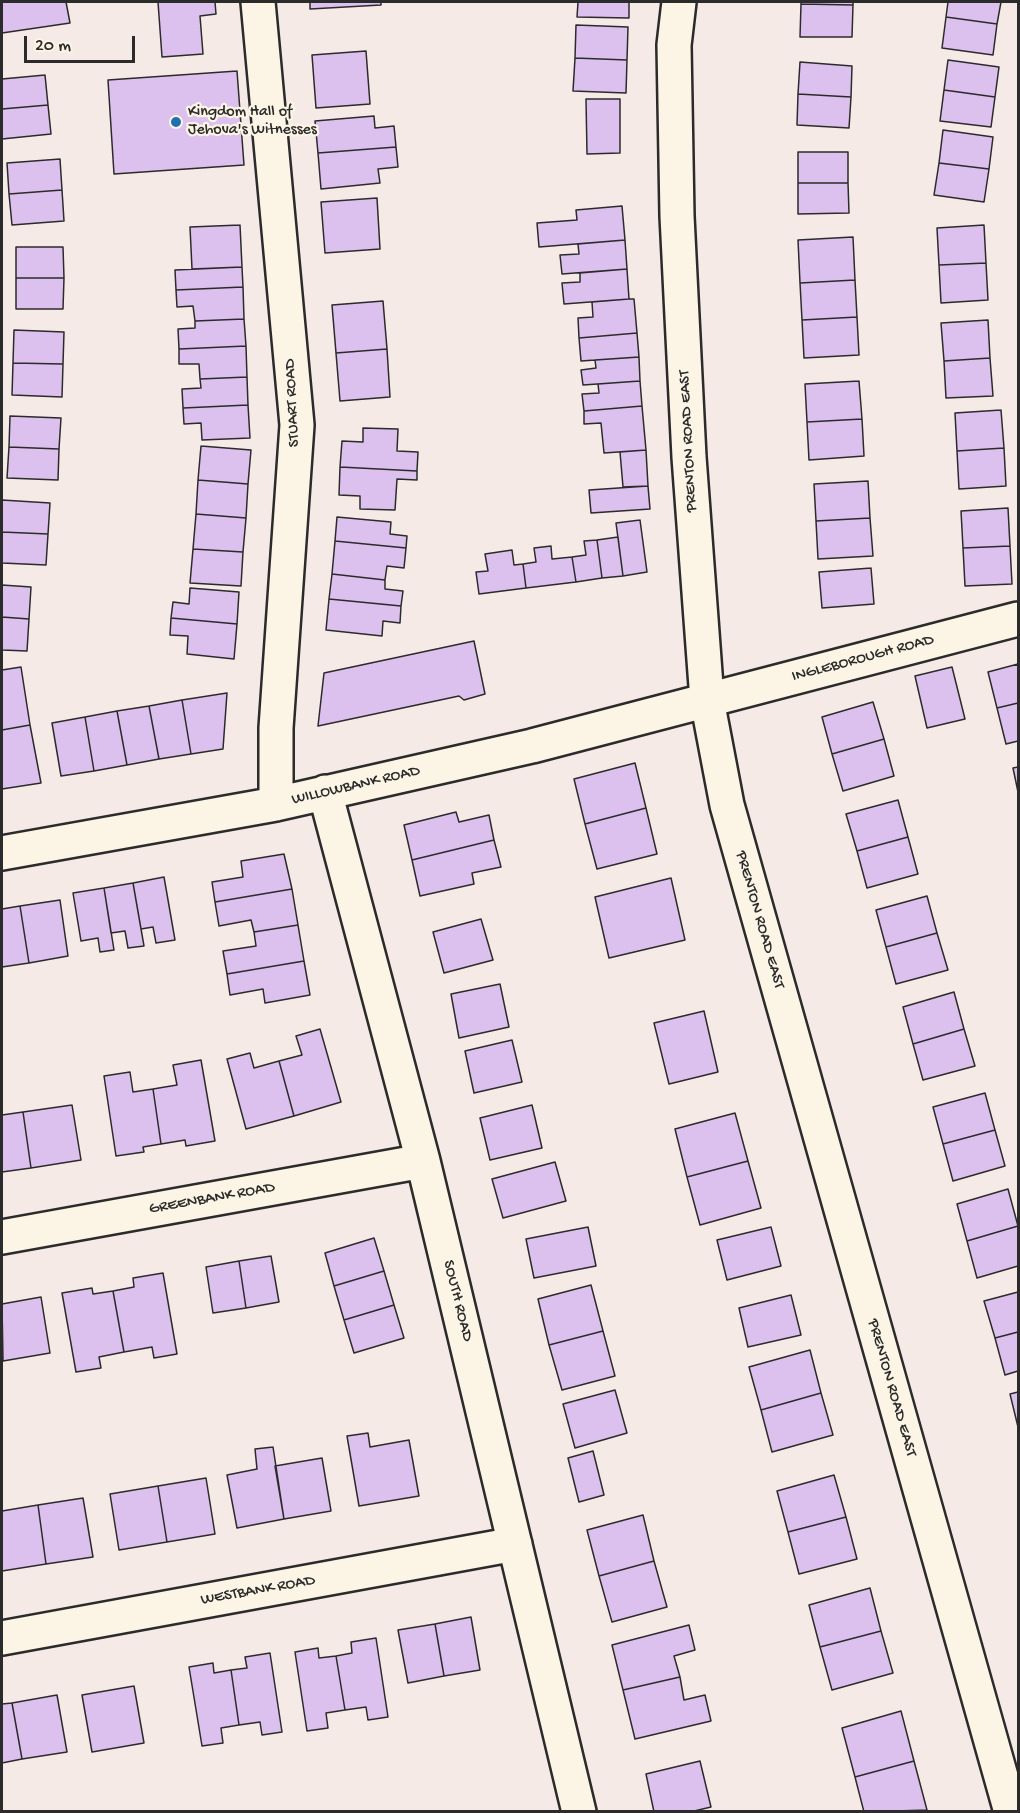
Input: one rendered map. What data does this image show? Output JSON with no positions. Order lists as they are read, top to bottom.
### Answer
{
  "streets": {
    "street": [
      "STUART ROAD",
      "PRENTON ROAD EAST",
      "INGLEBOROUGH ROAD",
      "WILLOWBANK ROAD",
      "GREENBANK ROAD",
      "SOUTH ROAD",
      "WESTBANK ROAD"
    ]
  },
  "crossings": [
    ["STUART ROAD", "WILLOWBANK ROAD"],
    ["PRENTON ROAD EAST", "INGLEBOROUGH ROAD"],
    ["PRENTON ROAD EAST", "WILLOWBANK ROAD"],
    ["INGLEBOROUGH ROAD", "WILLOWBANK ROAD"],
    ["WILLOWBANK ROAD", "SOUTH ROAD"],
    ["GREENBANK ROAD", "SOUTH ROAD"],
    ["SOUTH ROAD", "WESTBANK ROAD"]
  ],
  "places": ["Kingdom Hall of Jehova's Witnesses"],
  "scale_bar": "20 m"
}
